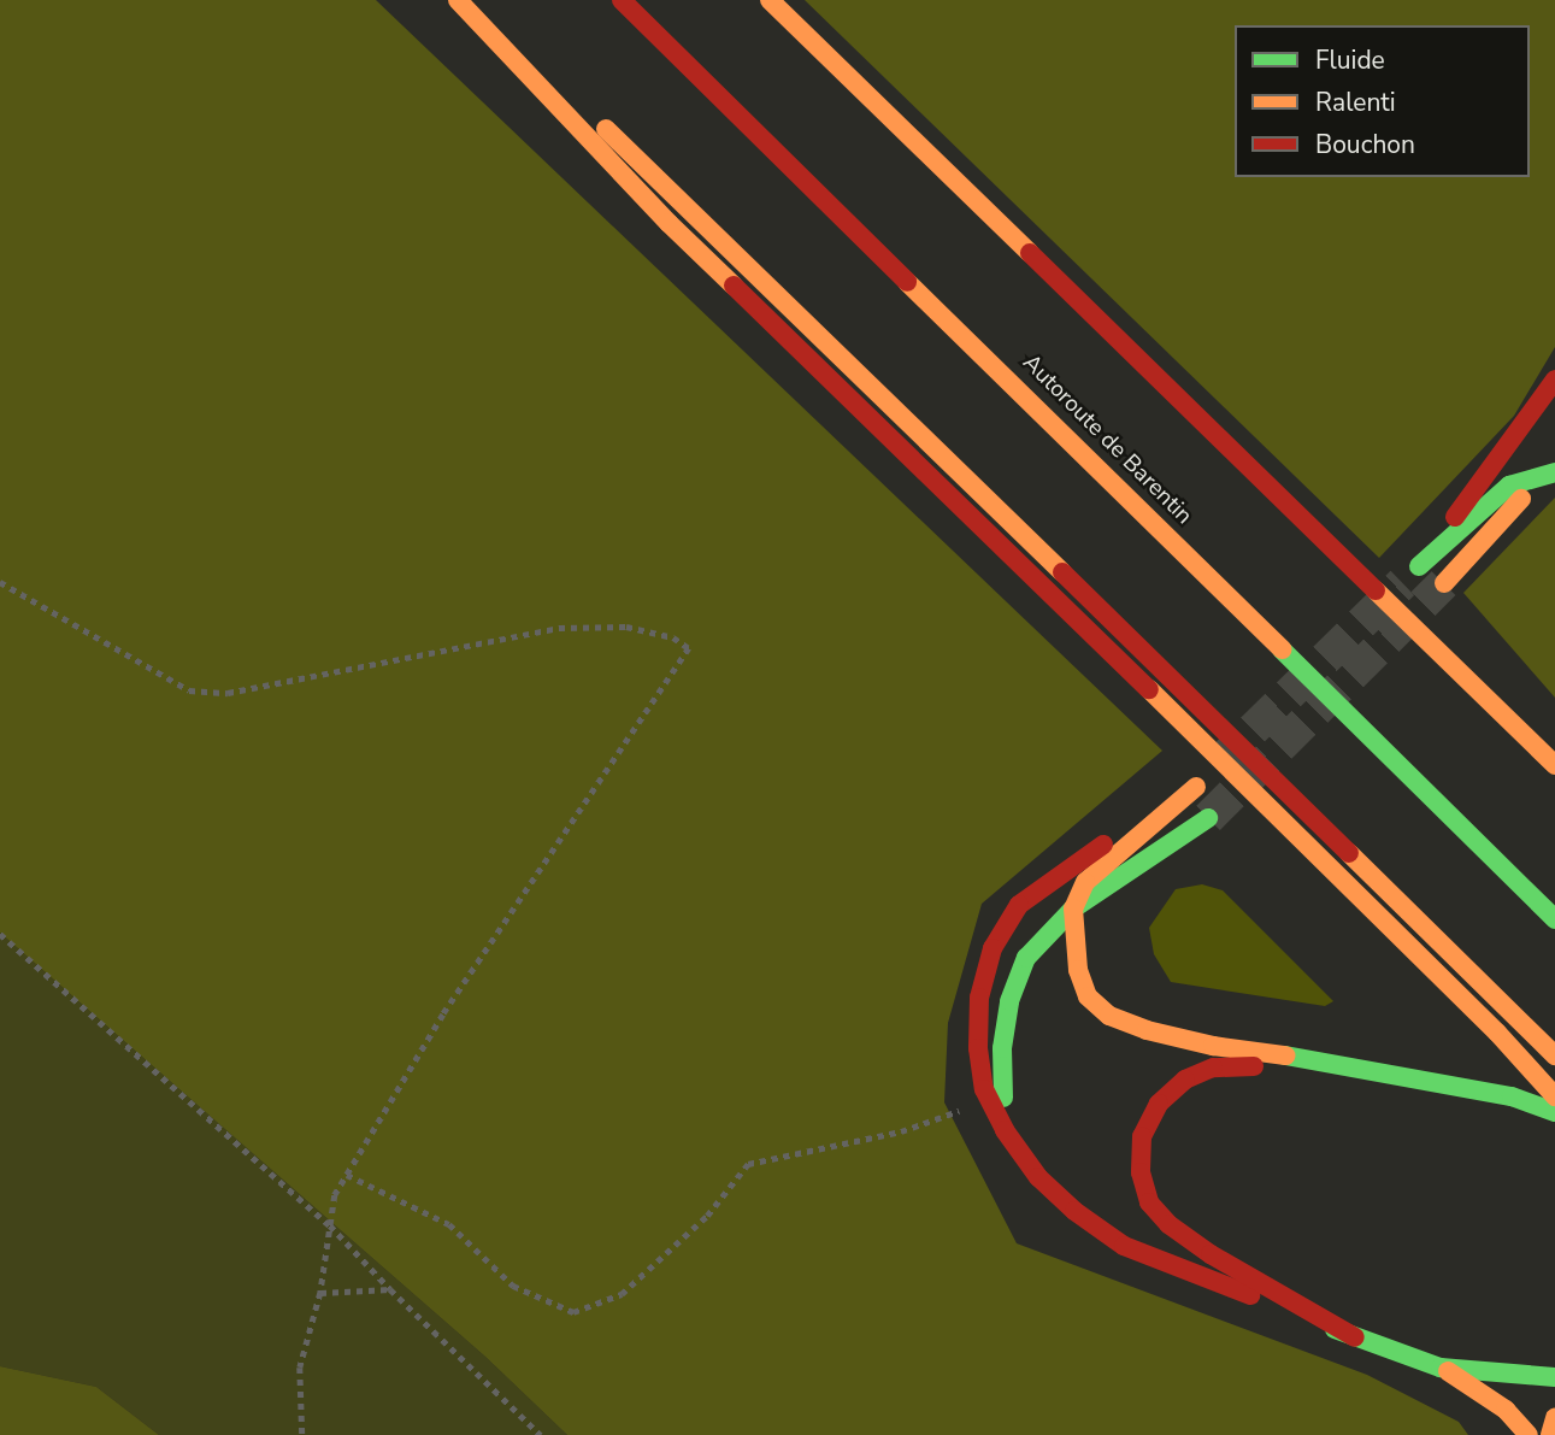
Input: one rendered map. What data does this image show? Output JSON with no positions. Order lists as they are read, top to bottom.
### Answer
{
  "streets": {
    "main road": ["Autoroute de Barentin"]
  },
  "legend": ["Fluide", "Ralenti", "Bouchon"]
}
